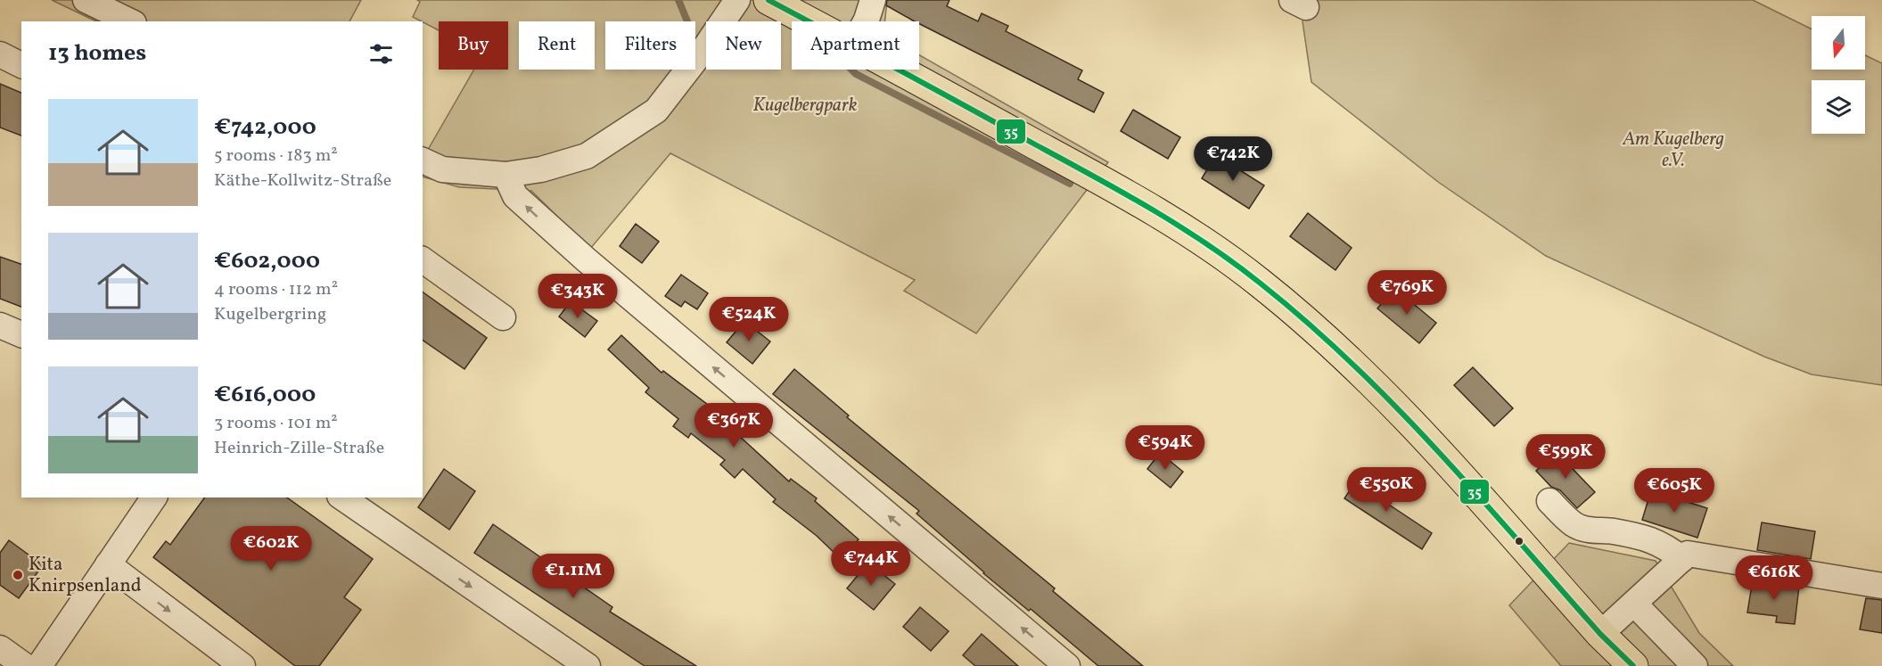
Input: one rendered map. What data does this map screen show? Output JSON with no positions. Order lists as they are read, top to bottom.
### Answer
{
  "parks": ["Kugelbergpark", "Am Kugelberg e.V."],
  "places": ["Kita Knirpsenland"],
  "lines": ["transit line 35"],
  "north": "bottom",
  "page": {
    "chip": [
      "Buy",
      "Rent",
      "Filters",
      "New",
      "Apartment"
    ],
    "heading": "13 homes",
    "list": [
      {
        "name": "€742,000",
        "note": "5 rooms · 183 m² · Käthe-Kollwitz-Straße"
      },
      {
        "name": "€602,000",
        "note": "4 rooms · 112 m² · Kugelbergring"
      },
      {
        "name": "€616,000",
        "note": "3 rooms · 101 m² · Heinrich-Zille-Straße"
      }
    ],
    "price": [
      "€742K",
      "€769K",
      "€343K",
      "€524K",
      "€367K",
      "€594K",
      "€599K",
      "€550K",
      "€605K",
      "€602K",
      "€744K",
      "€1.11M",
      "€616K"
    ]
  }
}
